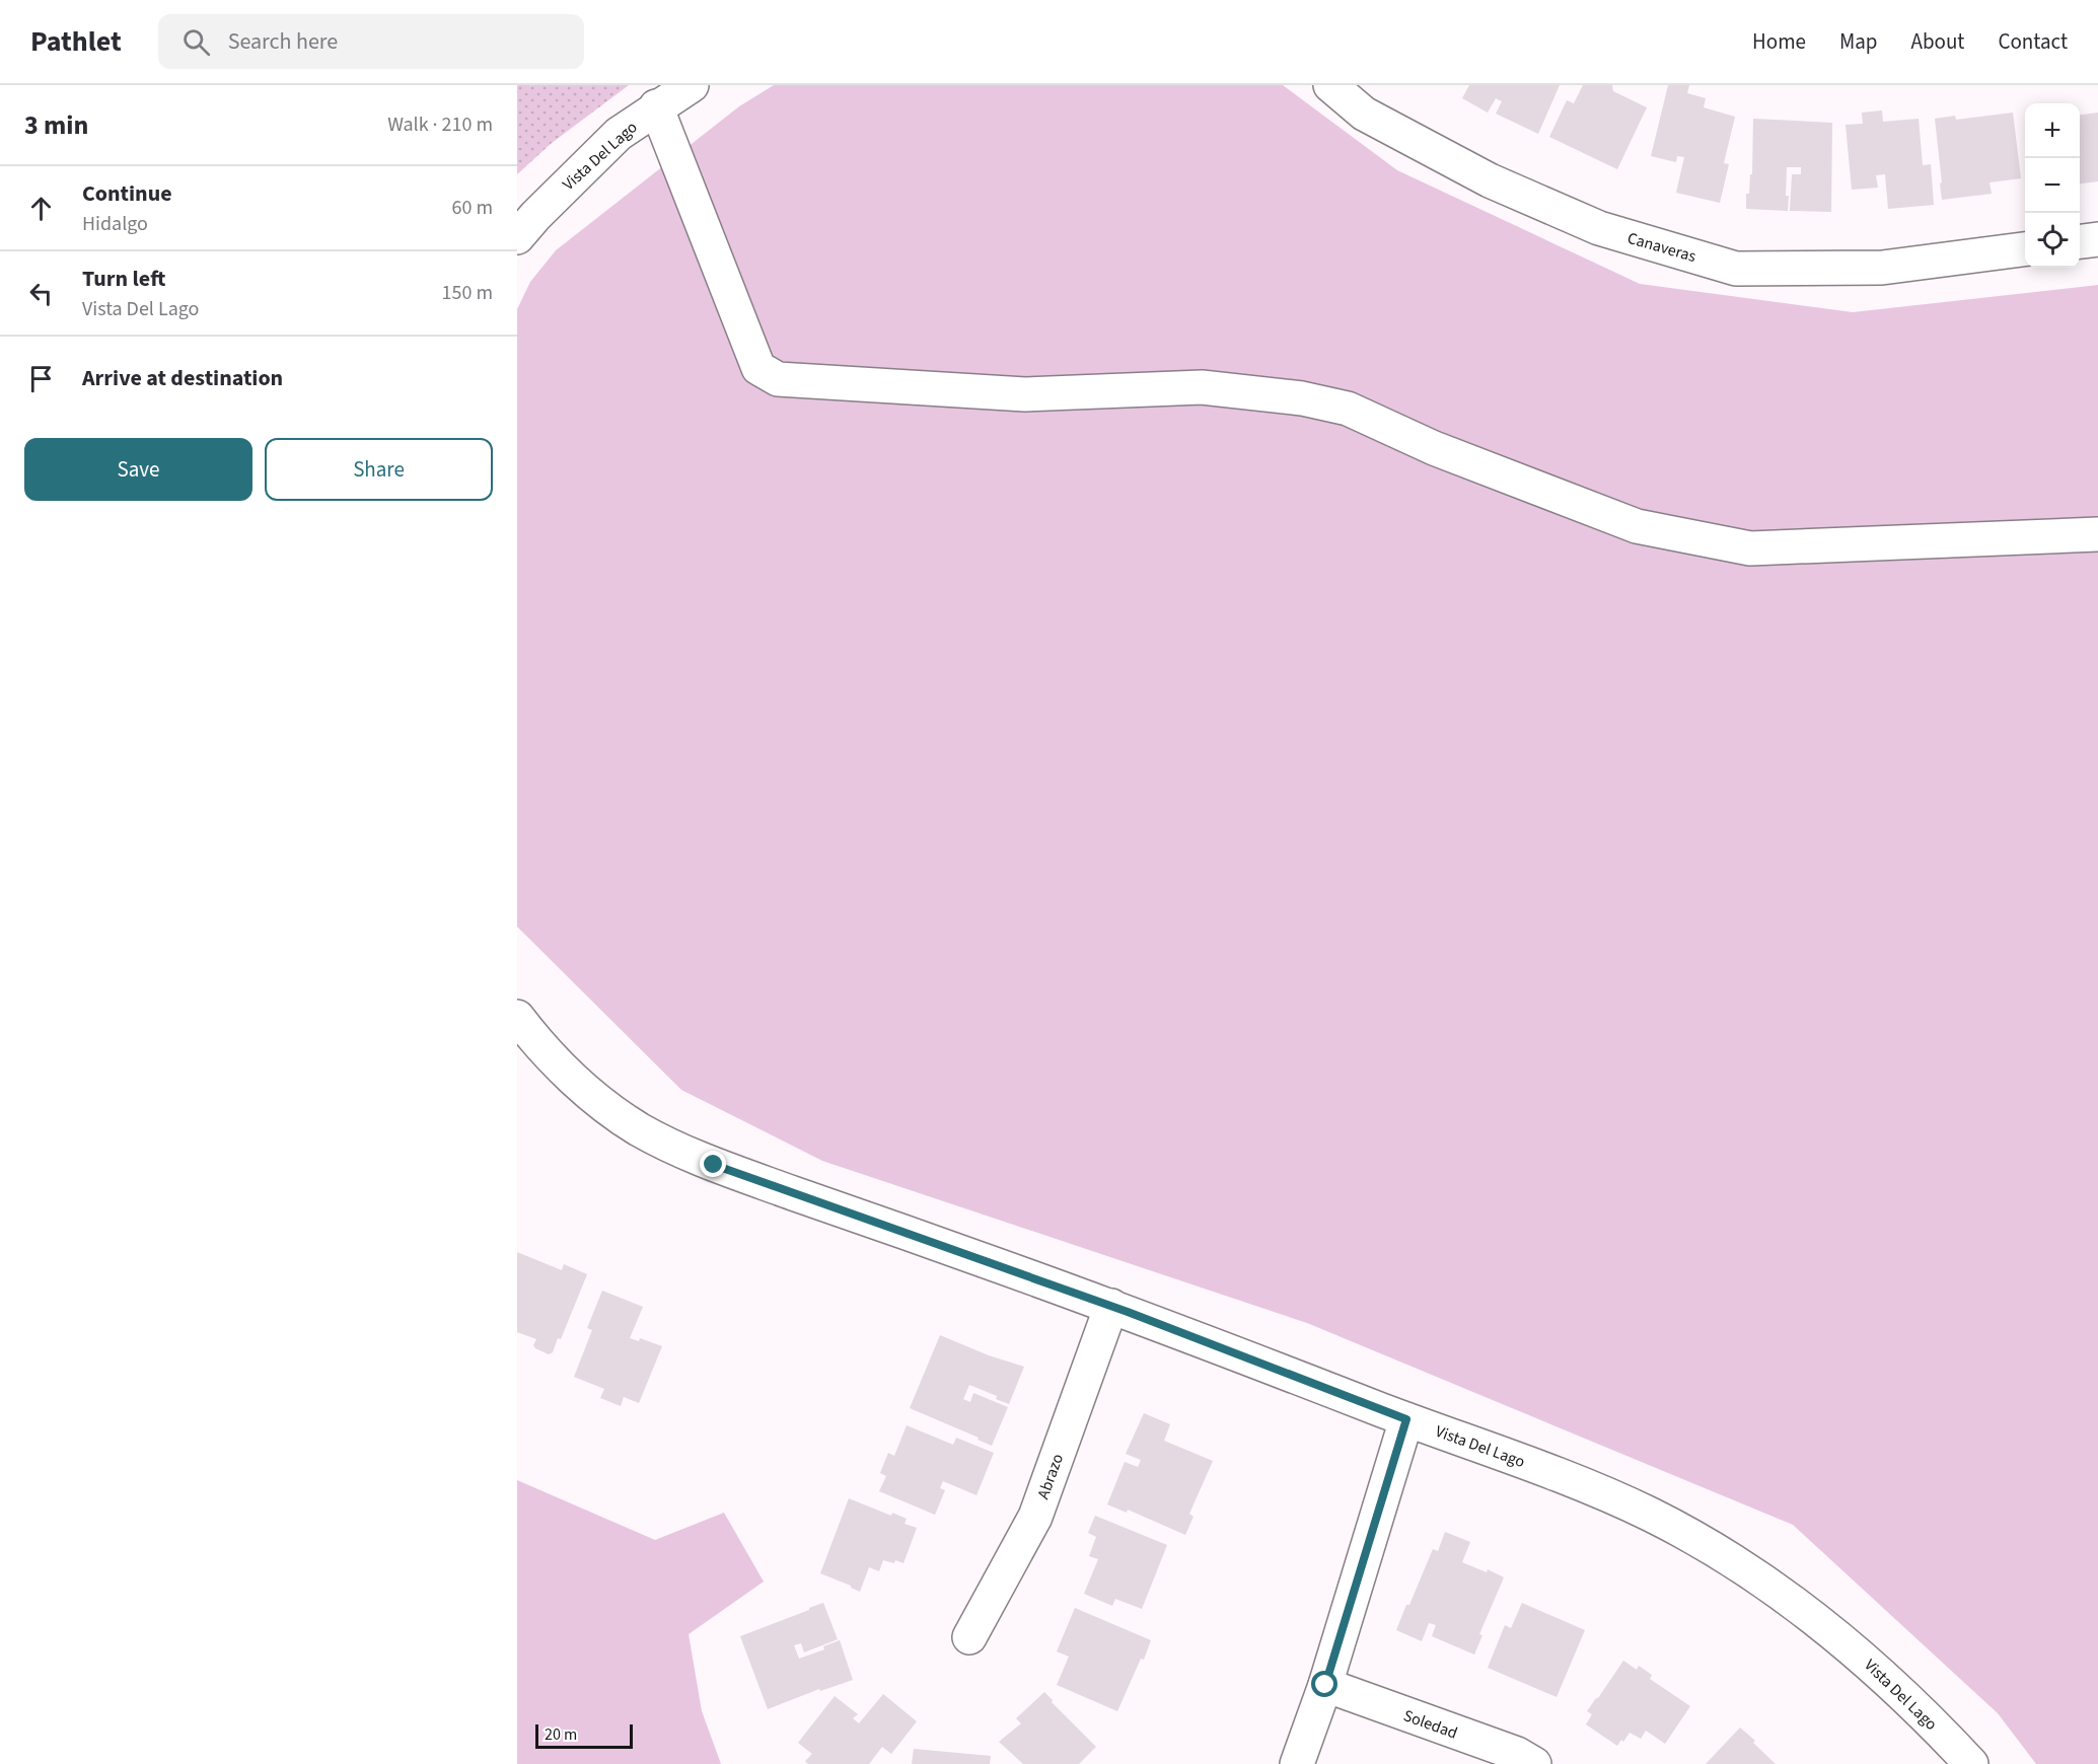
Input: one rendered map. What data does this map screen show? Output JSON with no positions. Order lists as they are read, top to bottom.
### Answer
{
  "streets": {
    "street": [
      "Vista Del Lago",
      "Canaveras",
      "Abrazo",
      "Soledad"
    ]
  },
  "crossings": [
    ["Vista Del Lago", "Abrazo"]
  ],
  "scale_bar": "20 m",
  "page": {
    "header": "Pathlet",
    "search": "Search here",
    "nav": [
      "Home",
      "Map",
      "About",
      "Contact"
    ],
    "heading": ["3 min", "Walk · 210 m"],
    "map_buttons": ["+", "−"],
    "list": [
      ["Continue", "Hidalgo", "60 m"],
      ["Turn left", "Vista Del Lago", "150 m"],
      "Arrive at destination"
    ],
    "buttons": ["Save", "Share"],
    "scale": "20 m"
  }
}
